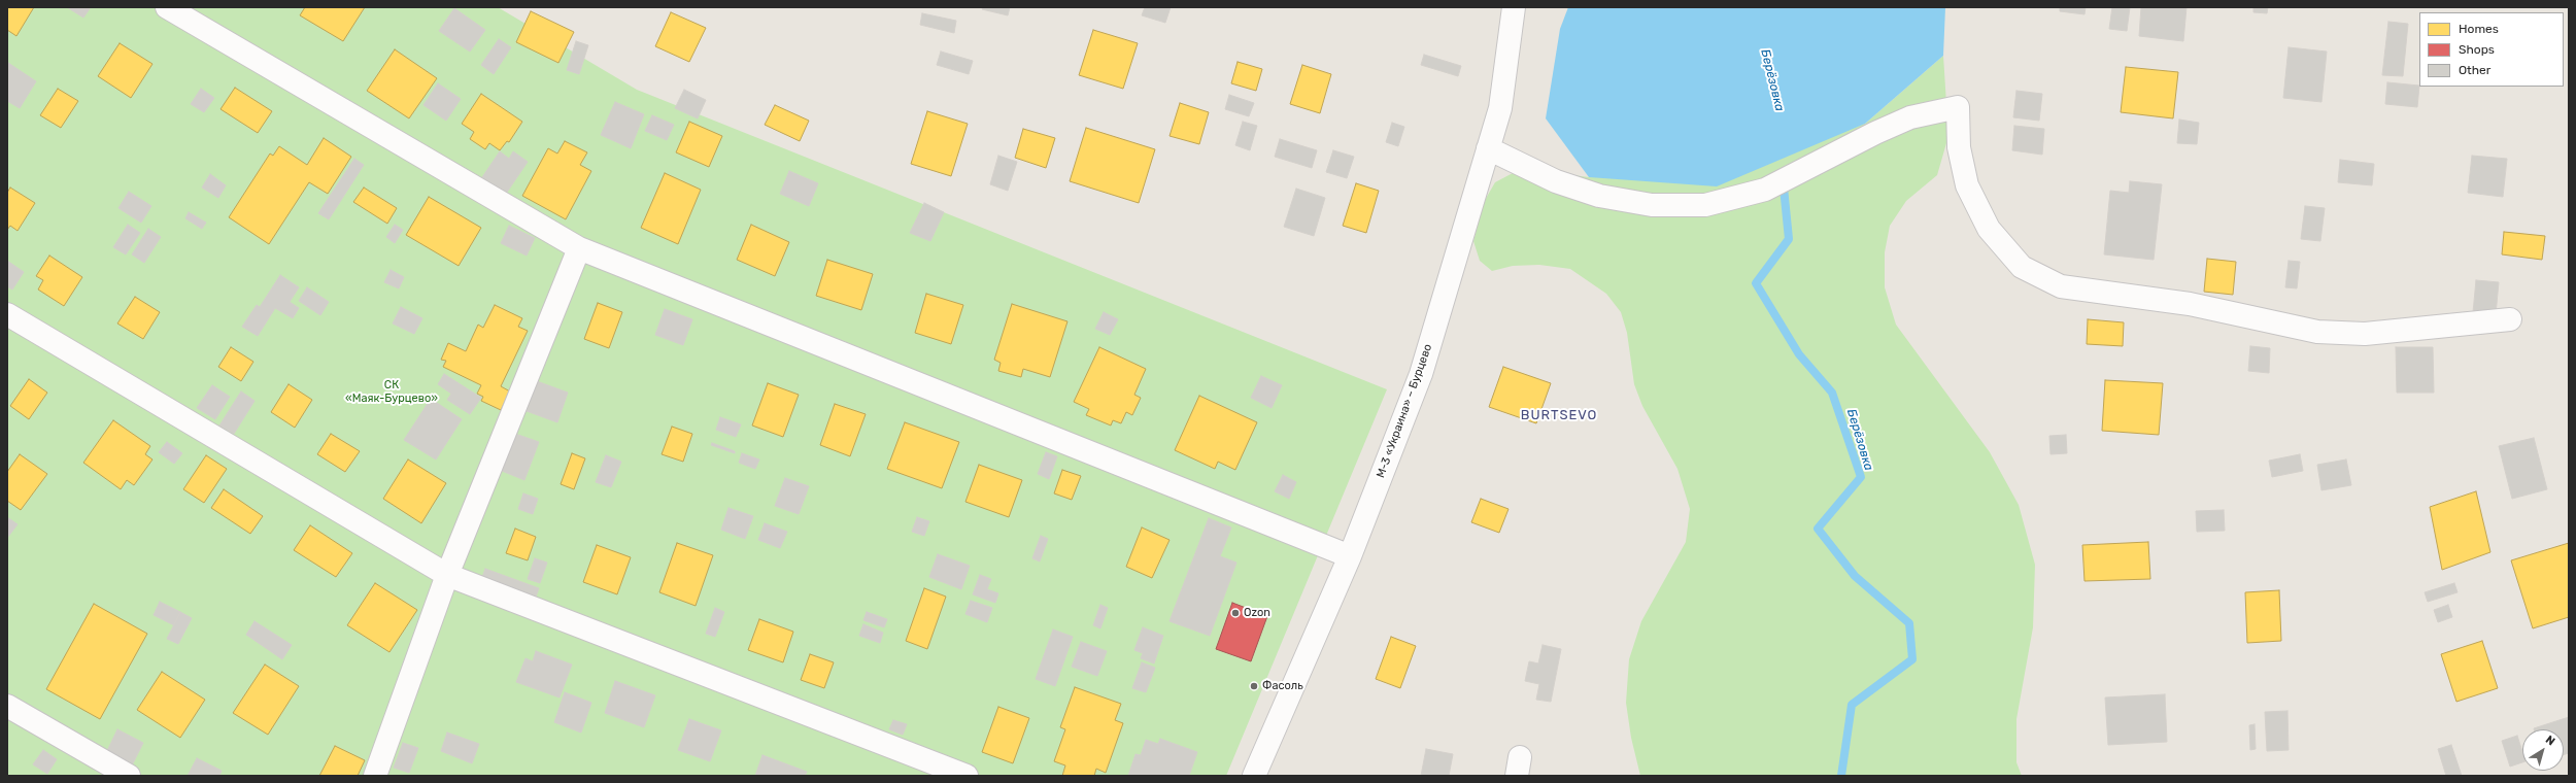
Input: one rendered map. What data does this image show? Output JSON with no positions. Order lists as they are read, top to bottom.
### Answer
{
  "streets": {
    "street": ["М-3 «Украина» – Бурцево"]
  },
  "districts": ["BURTSEVO"],
  "water": ["Берёзовка"],
  "parks": ["СК «Маяк-Бурцево»"],
  "places": ["Ozon", "Фасоль"],
  "legend": ["Homes", "Shops", "Other"],
  "north": "top right"
}
